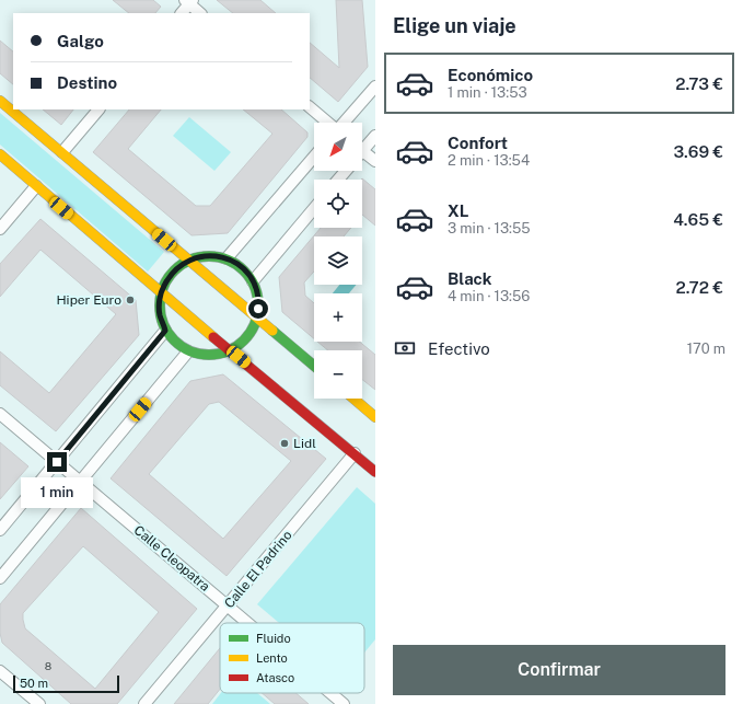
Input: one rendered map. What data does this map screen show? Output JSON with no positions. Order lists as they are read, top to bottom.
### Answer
{
  "streets": {
    "street": ["Calle Cleopatra", "Calle El Padrino"]
  },
  "crossings": [
    ["Calle Cleopatra", "Calle El Padrino"]
  ],
  "places": ["Hiper Euro", "Lidl"],
  "house_numbers": ["8"],
  "legend": ["Fluido", "Lento", "Atasco"],
  "scale_bar": "50 m",
  "north": "bottom left",
  "page": {
    "heading": "Elige un viaje",
    "banner": ["Galgo", "Destino"],
    "list": [
      {
        "name": "Económico",
        "note": "1 min · 13:53",
        "value": "2.73 €"
      },
      {
        "name": "Confort",
        "note": "2 min · 13:54",
        "value": "3.69 €"
      },
      {
        "name": "XL",
        "note": "3 min · 13:55",
        "value": "4.65 €"
      },
      {
        "name": "Black",
        "note": "4 min · 13:56",
        "value": "2.72 €"
      }
    ],
    "map_buttons": ["+", "−"],
    "pay": ["Efectivo", "170 m"],
    "bubble": "1 min",
    "buttons": "Confirmar",
    "scale": "50 m"
  }
}
